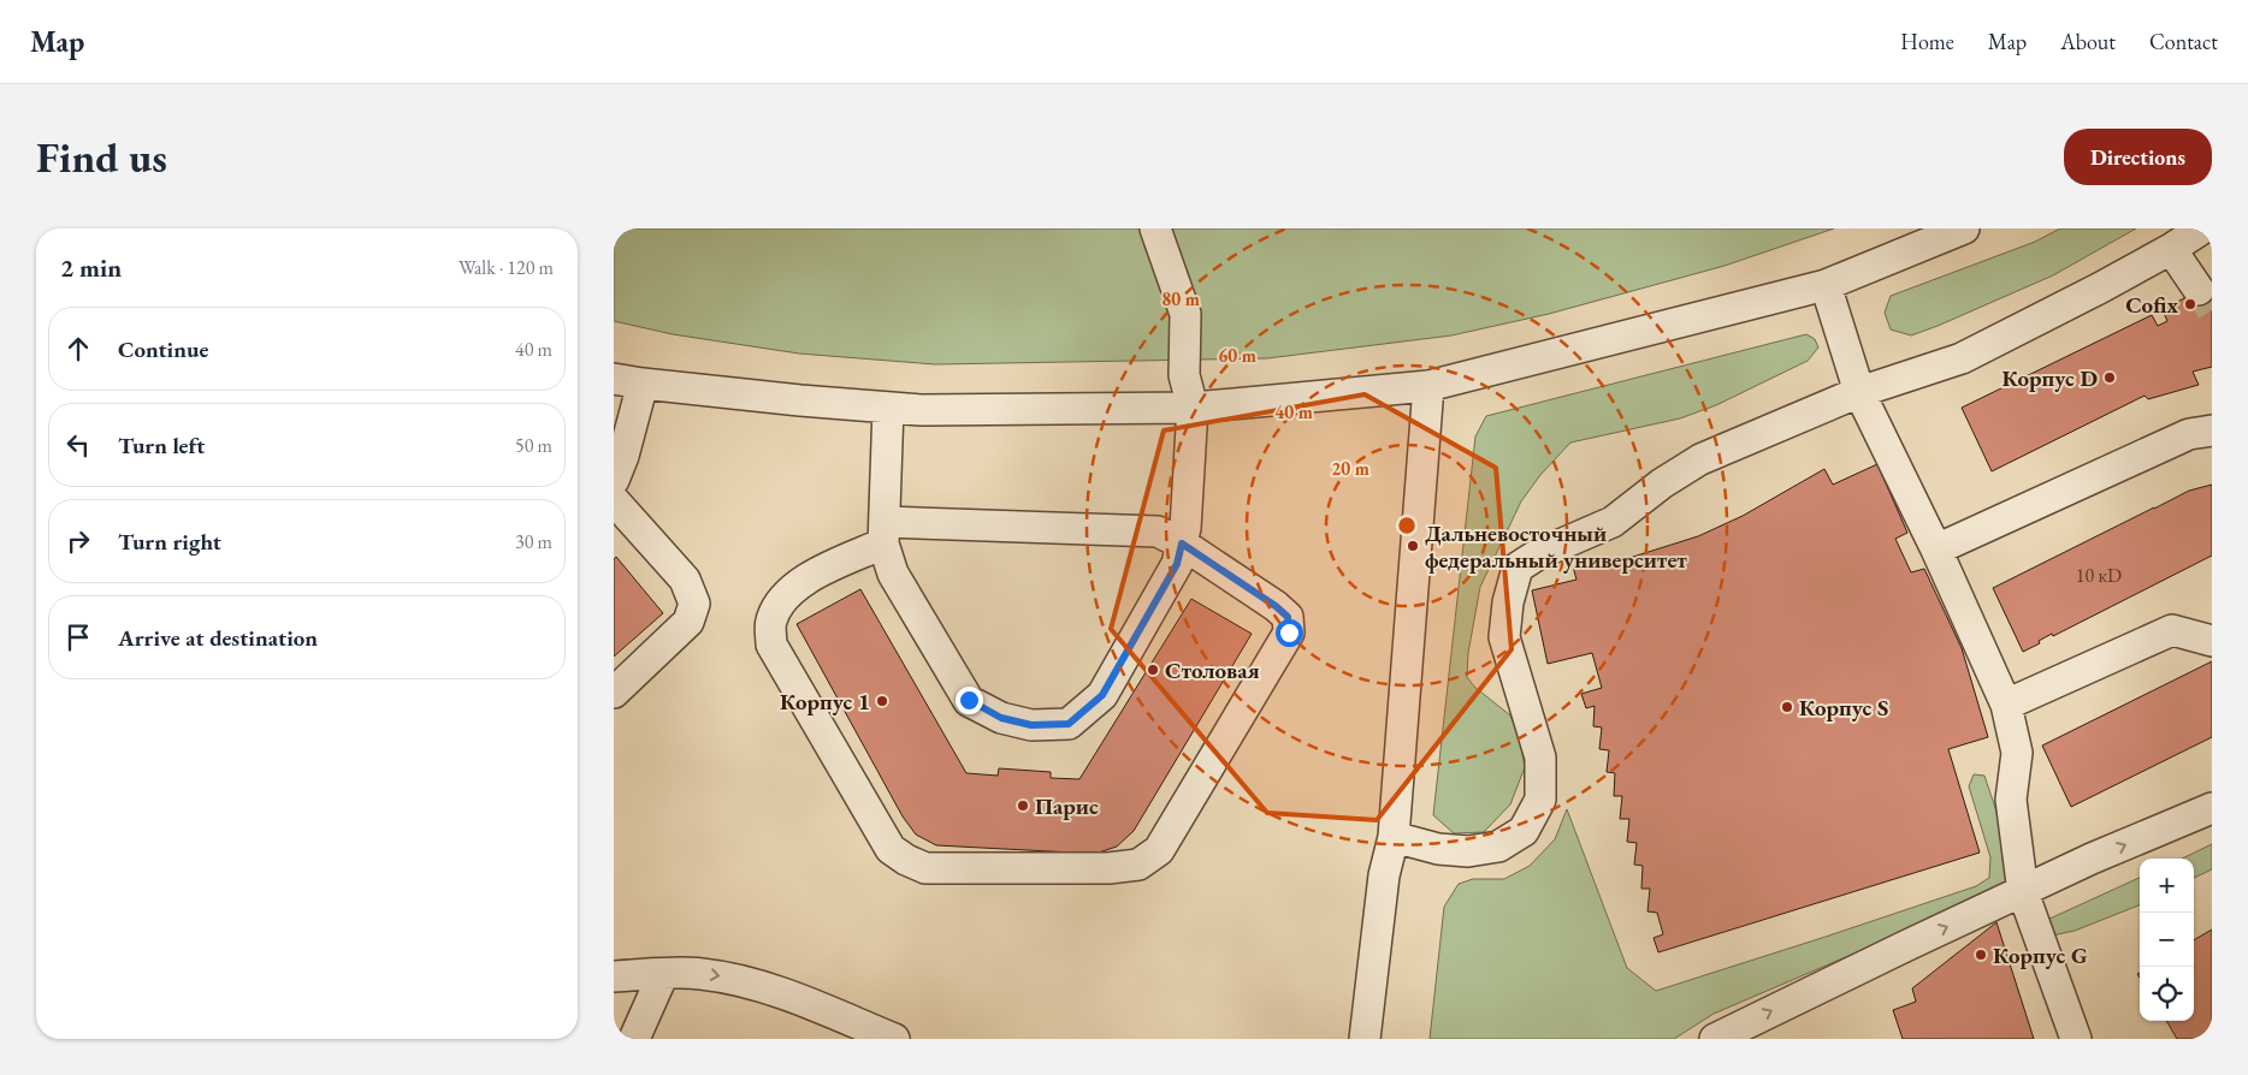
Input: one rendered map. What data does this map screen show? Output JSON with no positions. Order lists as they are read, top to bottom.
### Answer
{
  "places": [
    "Cofix",
    "Корпус D",
    "Дальневосточный федеральный университет",
    "Столовая",
    "Корпус 1",
    "Корпус S",
    "Парис",
    "Корпус G"
  ],
  "house_numbers": ["10 кD"],
  "page": {
    "header": "Map",
    "nav": [
      "Home",
      "Map",
      "About",
      "Contact"
    ],
    "buttons": "Directions",
    "title": "Find us",
    "heading": ["2 min", "Walk · 120 m"],
    "list": [
      ["Continue", "40 m"],
      ["Turn left", "50 m"],
      ["Turn right", "30 m"],
      "Arrive at destination"
    ],
    "map_buttons": ["+", "−"]
  },
  "rings": [
    "80 m",
    "60 m",
    "40 m",
    "20 m"
  ]
}
